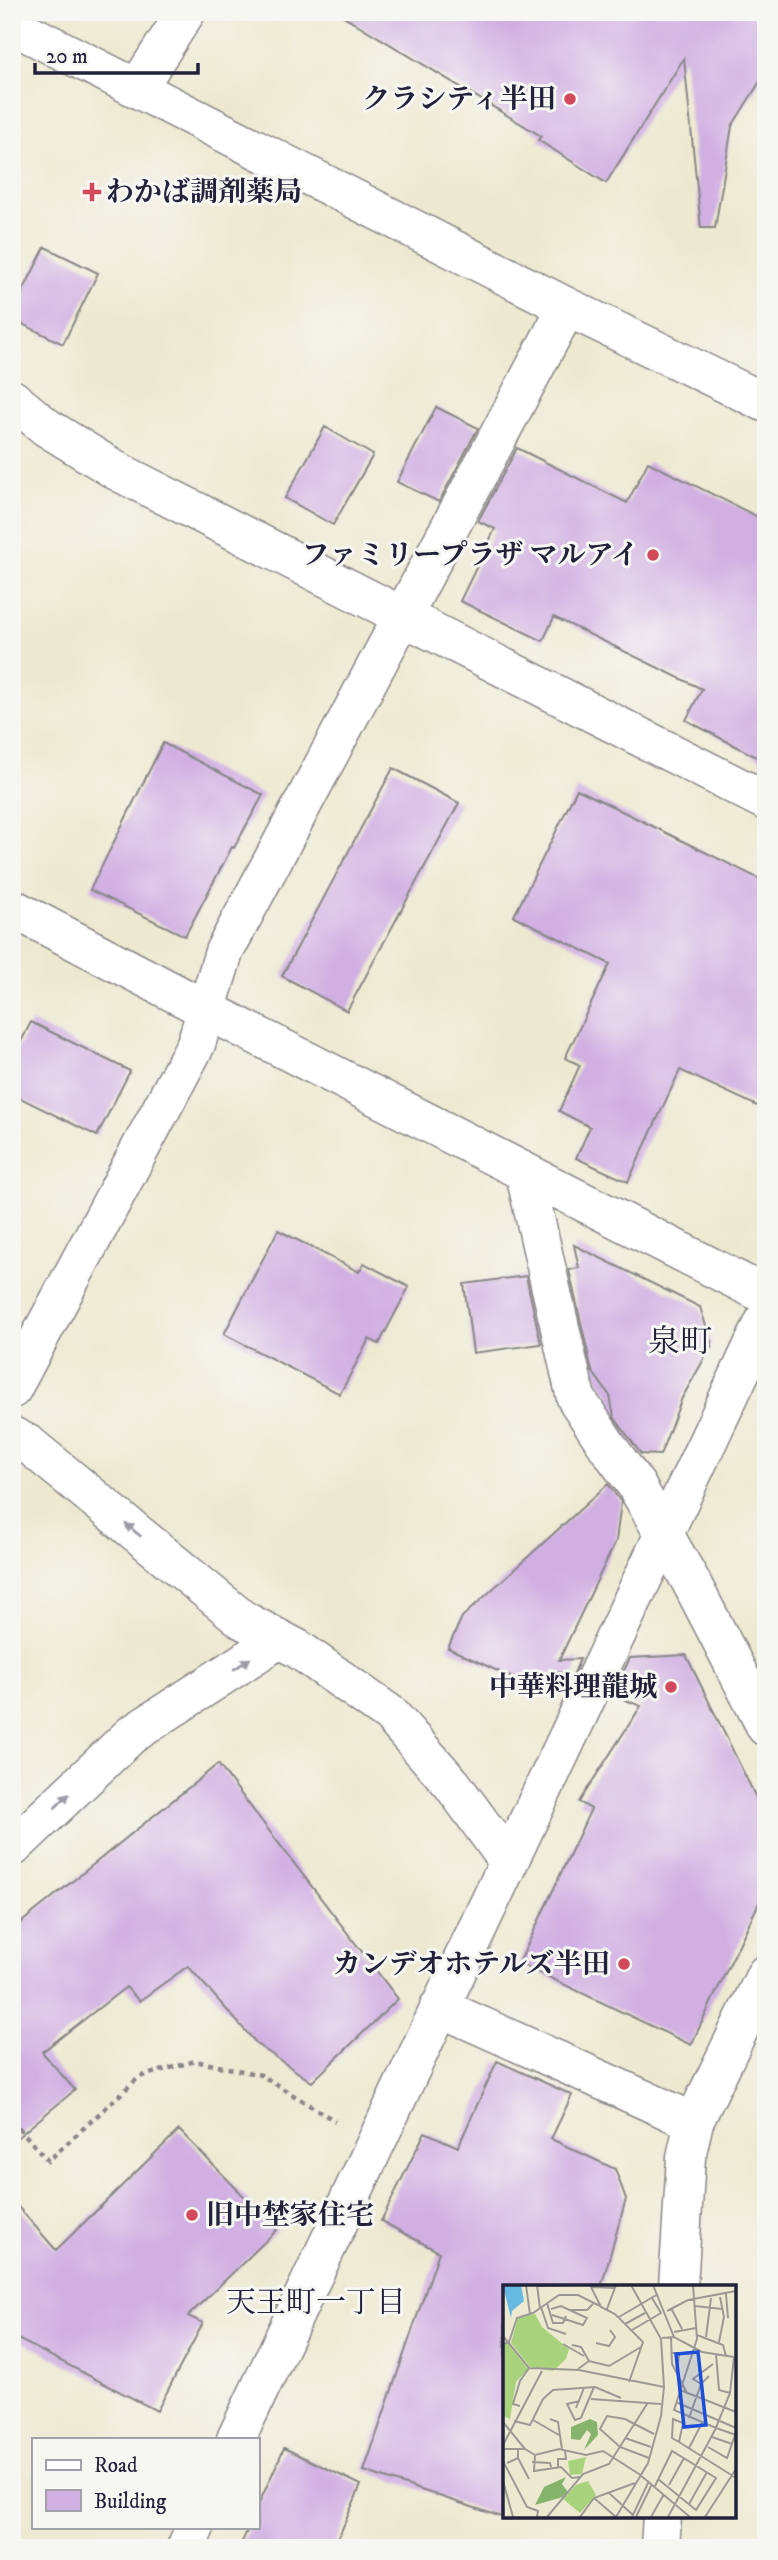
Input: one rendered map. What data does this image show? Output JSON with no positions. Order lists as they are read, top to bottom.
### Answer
{
  "districts": ["泉町", "天王町一丁目"],
  "places": {
    "other": [
      "クラシティ半田",
      "ファミリープラザ マルアイ",
      "中華料理龍城",
      "カンデオホテルズ半田",
      "旧中埜家住宅"
    ],
    "health": ["わかば調剤薬局"]
  },
  "legend": ["Road", "Building"],
  "scale_bar": "20 m"
}
